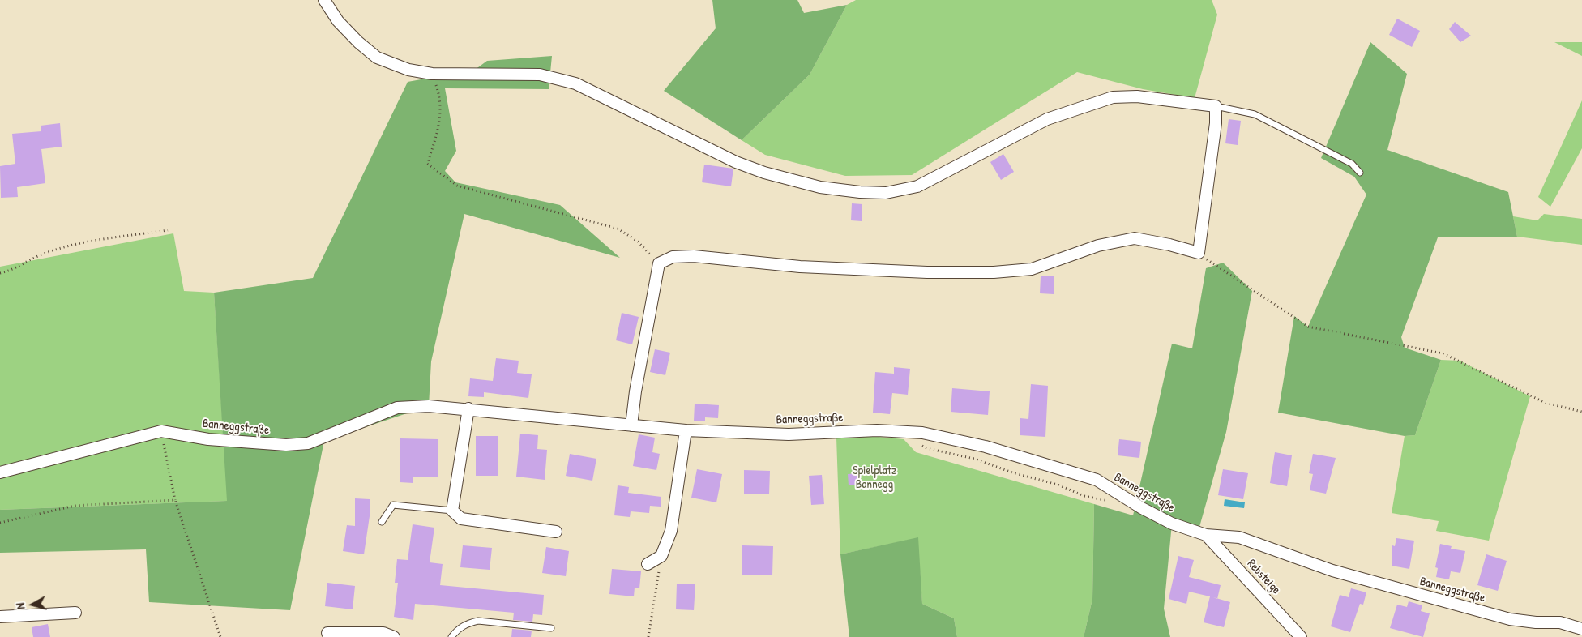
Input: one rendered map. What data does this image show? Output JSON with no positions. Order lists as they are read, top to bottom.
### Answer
{
  "streets": {
    "street": ["Banneggstraße", "Rebsteige"]
  },
  "crossings": [
    ["Banneggstraße", "Rebsteige"]
  ],
  "parks": ["Spielplatz Bannegg"],
  "north": "left"
}
